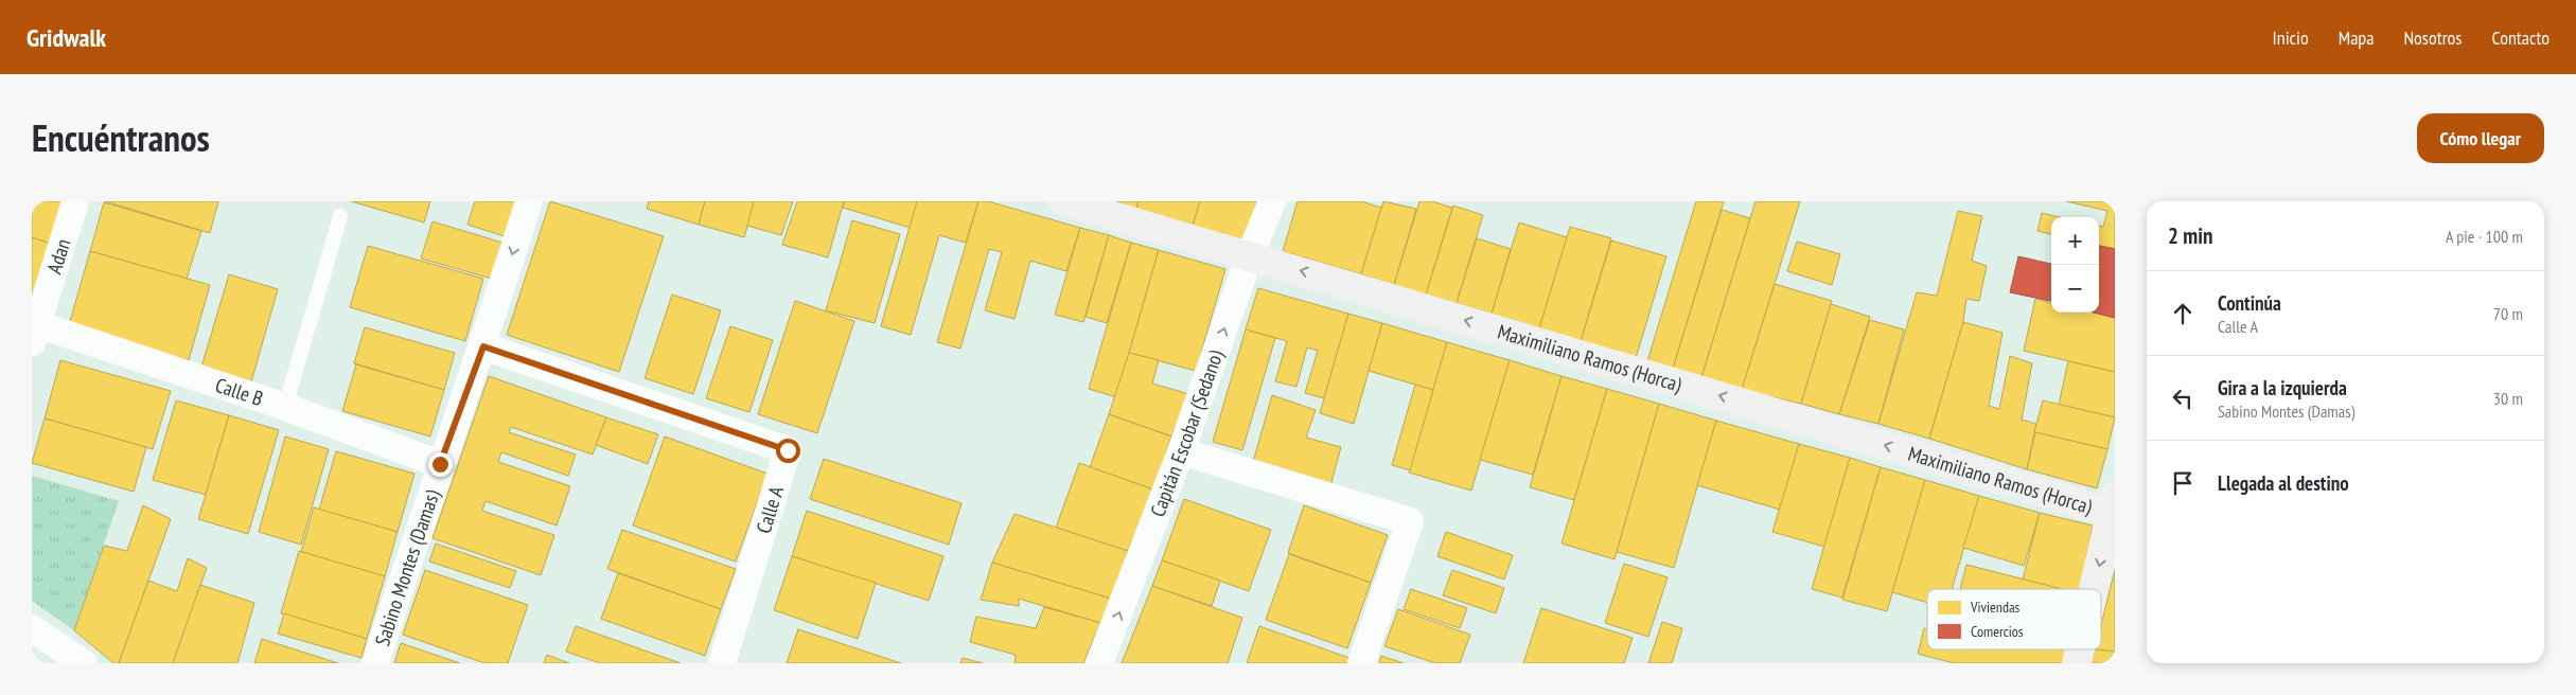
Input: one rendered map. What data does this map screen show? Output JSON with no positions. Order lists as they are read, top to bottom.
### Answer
{
  "streets": {
    "street": [
      "Adan",
      "Maximiliano Ramos (Horca)",
      "Calle B",
      "Capitán Escobar (Sedano)",
      "Calle A",
      "Sabino Montes (Damas)"
    ]
  },
  "crossings": [
    ["Adan", "Calle B"],
    ["Maximiliano Ramos (Horca)", "Capitán Escobar (Sedano)"],
    ["Calle B", "Sabino Montes (Damas)"],
    ["Calle A", "Sabino Montes (Damas)"]
  ],
  "one_way": ["Maximiliano Ramos (Horca)", "Capitán Escobar (Sedano)"],
  "legend": ["Viviendas", "Comercios"],
  "page": {
    "header": "Gridwalk",
    "nav": [
      "Inicio",
      "Mapa",
      "Nosotros",
      "Contacto"
    ],
    "title": "Encuéntranos",
    "buttons": "Cómo llegar",
    "heading": ["2 min", "A pie · 100 m"],
    "map_buttons": ["+", "−"],
    "list": [
      ["Continúa", "Calle A", "70 m"],
      ["Gira a la izquierda", "Sabino Montes (Damas)", "30 m"],
      "Llegada al destino"
    ]
  }
}
